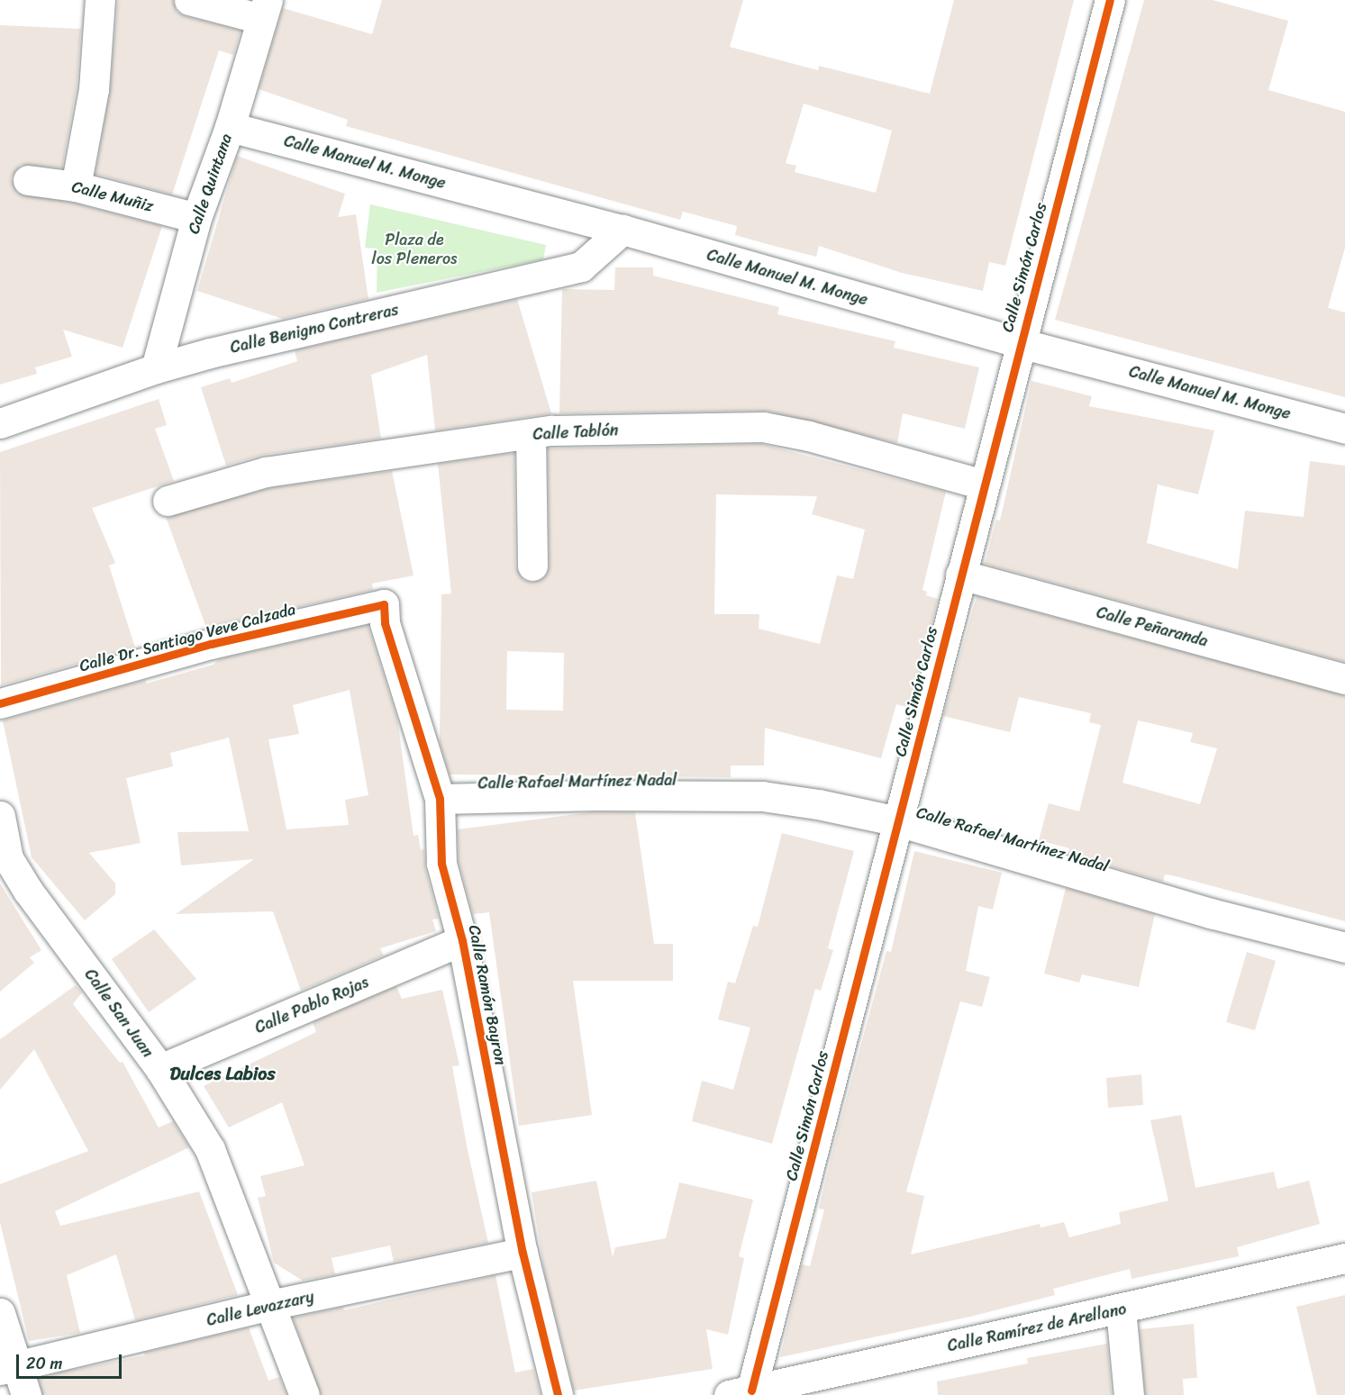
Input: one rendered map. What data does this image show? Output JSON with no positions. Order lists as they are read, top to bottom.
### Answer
{
  "streets": {
    "street": [
      "Calle Manuel M. Monge",
      "Calle Quintana",
      "Calle Muñiz",
      "Calle Simón Carlos",
      "Calle Benigno Contreras",
      "Calle Tablón",
      "Calle Peñaranda",
      "Calle Dr. Santiago Veve Calzada",
      "Calle Rafael Martínez Nadal",
      "Calle Ramón Bayron",
      "Calle Pablo Rojas",
      "Calle San Juan",
      "Calle Levazzary",
      "Calle Ramírez de Arellano"
    ]
  },
  "crossings": [
    ["Calle Manuel M. Monge", "Calle Quintana"],
    ["Calle Manuel M. Monge", "Calle Simón Carlos"],
    ["Calle Manuel M. Monge", "Calle Benigno Contreras"],
    ["Calle Quintana", "Calle Muñiz"],
    ["Calle Quintana", "Calle Benigno Contreras"],
    ["Calle Simón Carlos", "Calle Tablón"],
    ["Calle Simón Carlos", "Calle Peñaranda"],
    ["Calle Simón Carlos", "Calle Rafael Martínez Nadal"],
    ["Calle Simón Carlos", "Calle Ramírez de Arellano"],
    ["Calle Dr. Santiago Veve Calzada", "Calle Ramón Bayron"],
    ["Calle Rafael Martínez Nadal", "Calle Ramón Bayron"],
    ["Calle Ramón Bayron", "Calle Pablo Rojas"],
    ["Calle Ramón Bayron", "Calle Levazzary"],
    ["Calle Pablo Rojas", "Calle San Juan"],
    ["Calle San Juan", "Calle Levazzary"]
  ],
  "districts": ["Dulces Labios"],
  "parks": ["Plaza de los Pleneros"],
  "scale_bar": "20 m"
}
